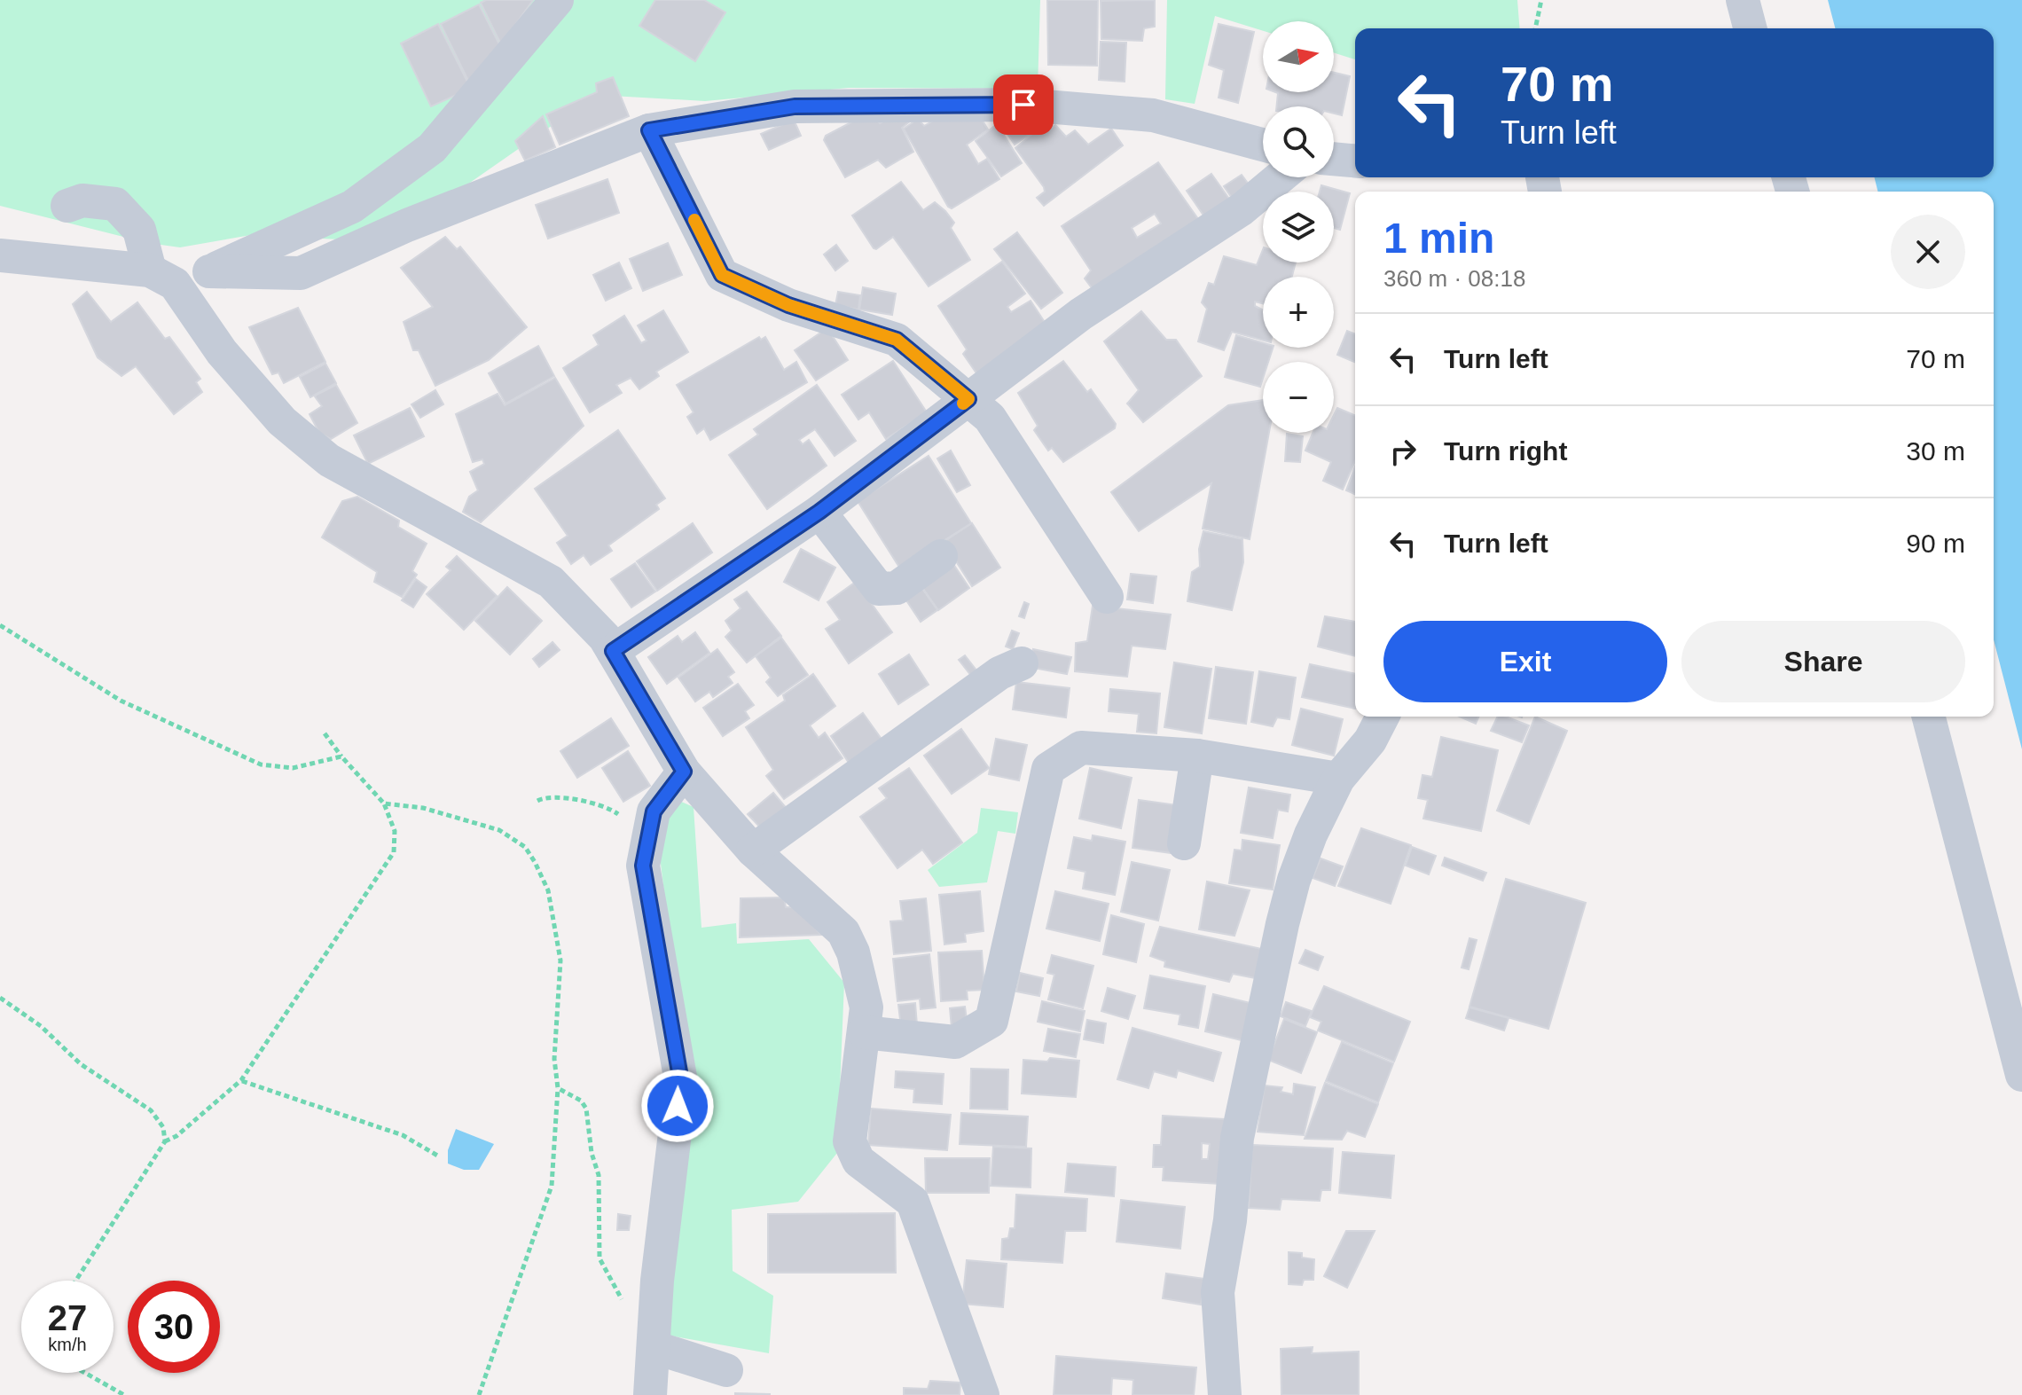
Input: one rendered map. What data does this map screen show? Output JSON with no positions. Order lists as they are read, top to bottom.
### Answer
{
  "north": "right",
  "page": {
    "map_buttons": ["+", "−"],
    "turn": ["70 m", "Turn left"],
    "heading": ["1 min", "360 m · 08:18"],
    "list": [
      {
        "name": "Turn left",
        "value": "70 m"
      },
      {
        "name": "Turn right",
        "value": "30 m"
      },
      {
        "name": "Turn left",
        "value": "90 m"
      }
    ],
    "buttons": ["Exit", "Share"],
    "speed": "27 km/h",
    "limit": "30"
  }
}
